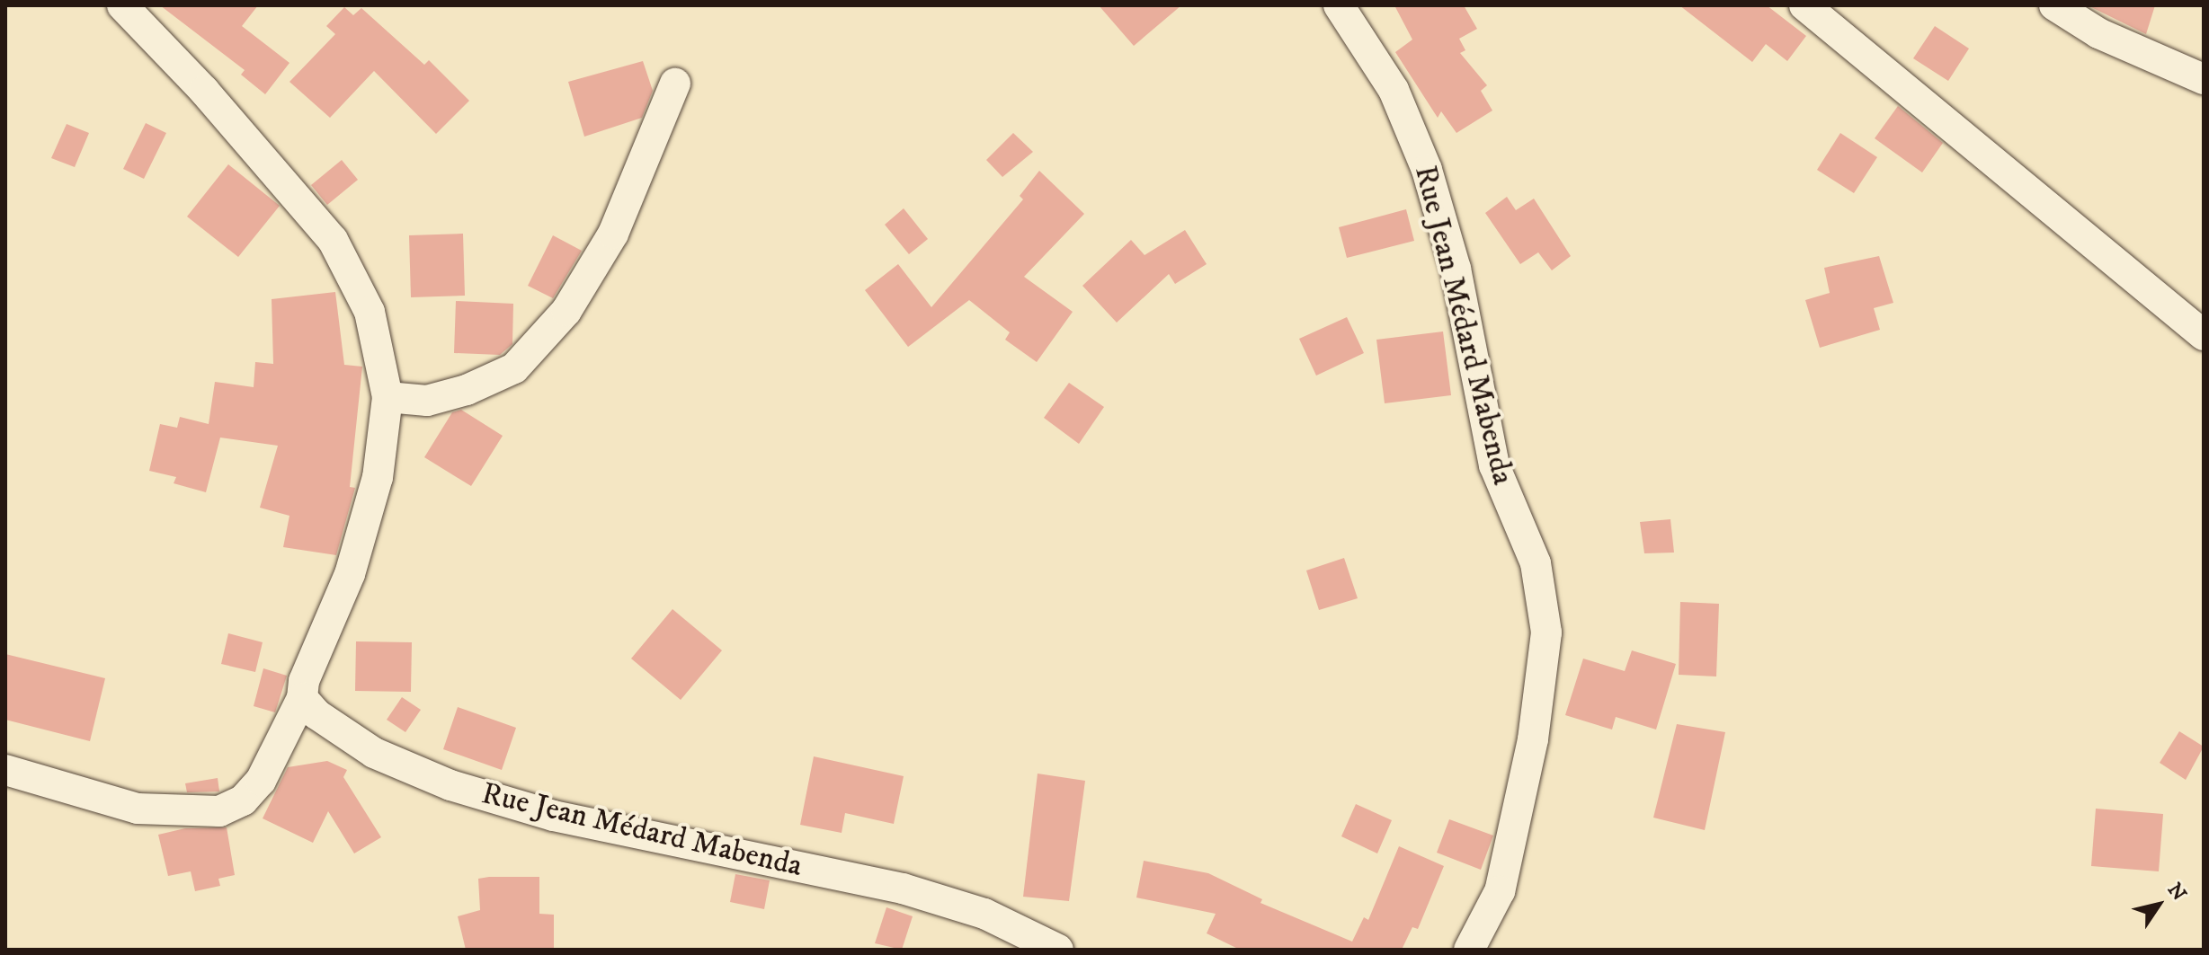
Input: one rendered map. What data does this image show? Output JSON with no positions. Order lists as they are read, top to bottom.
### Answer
{
  "streets": {
    "street": ["Rue Jean Médard Mabenda"]
  },
  "north": "top right"
}
